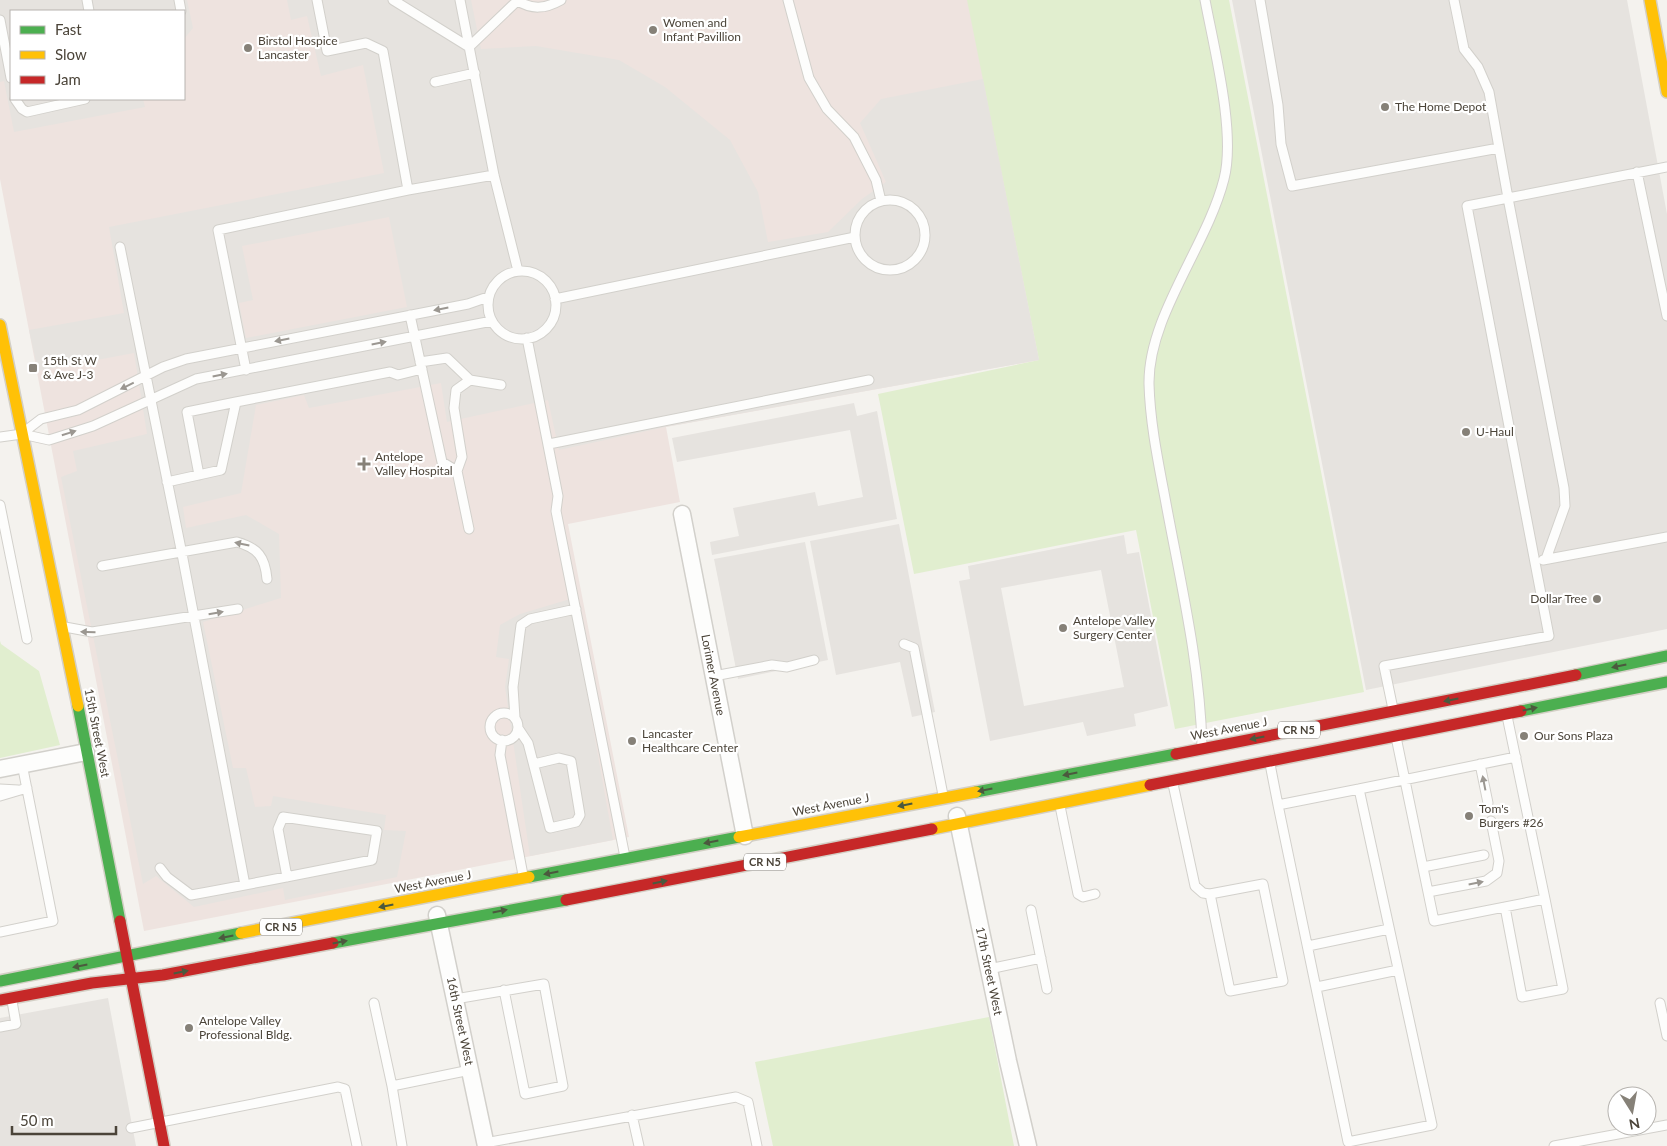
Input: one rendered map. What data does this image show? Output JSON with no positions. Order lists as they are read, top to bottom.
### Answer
{
  "streets": {
    "main road": ["West Avenue J", "CR N5", "15th Street West"],
    "street": ["Lorimer Avenue", "17th Street West", "16th Street West"]
  },
  "crossings": [
    ["Lorimer Avenue", "West Avenue J"],
    ["West Avenue J", "15th Street West"],
    ["West Avenue J", "17th Street West"],
    ["West Avenue J", "16th Street West"],
    ["CR N5", "15th Street West"],
    ["CR N5", "17th Street West"],
    ["CR N5", "16th Street West"]
  ],
  "places": {
    "other": [
      "Women and Infant Pavillion",
      "Birstol Hospice Lancaster",
      "The Home Depot",
      "U-Haul",
      "Dollar Tree",
      "Antelope Valley Surgery Center",
      "Our Sons Plaza",
      "Lancaster Healthcare Center",
      "Tom's Burgers #26",
      "Antelope Valley Professional Bldg."
    ],
    "transit": ["15th St W & Ave J-3"],
    "health": ["Antelope Valley Hospital"]
  },
  "legend": ["Fast", "Slow", "Jam"],
  "scale_bar": "50 m",
  "north": "bottom"
}
